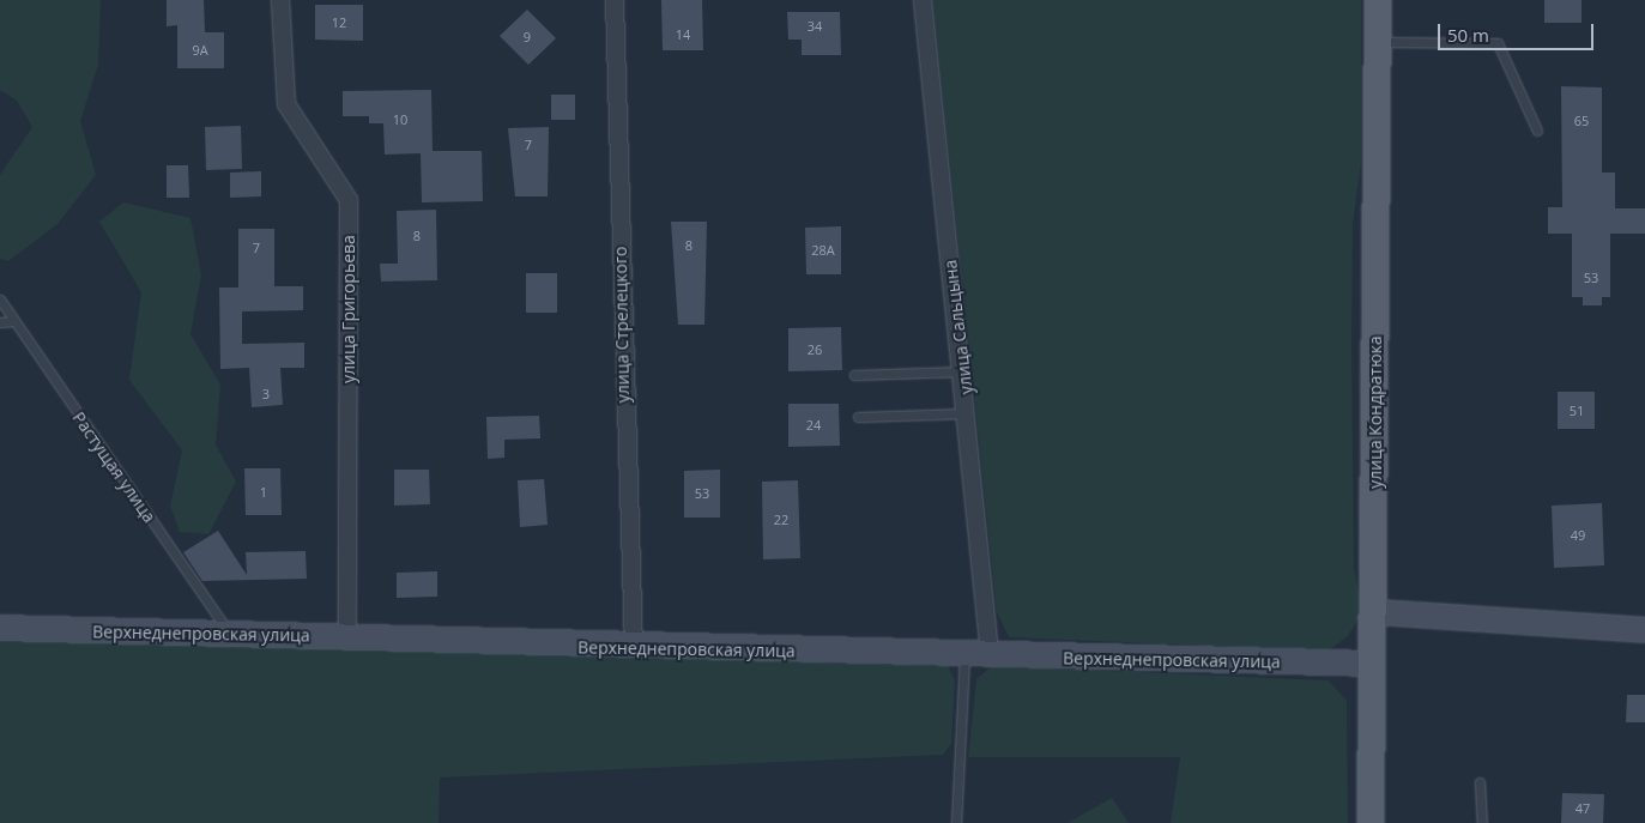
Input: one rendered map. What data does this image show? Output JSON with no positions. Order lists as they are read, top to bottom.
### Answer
{
  "streets": {
    "main road": ["улица Кондратюка"],
    "street": [
      "улица Григорьева",
      "улица Стрелецкого",
      "улица Сальцына",
      "Верхнеднепровская улица"
    ],
    "lane": ["Растущая улица"]
  },
  "crossings": [
    ["улица Григорьева", "Верхнеднепровская улица"],
    ["улица Стрелецкого", "Верхнеднепровская улица"],
    ["улица Сальцына", "Верхнеднепровская улица"],
    ["улица Кондратюка", "Верхнеднепровская улица"],
    ["Растущая улица", "Верхнеднепровская улица"]
  ],
  "house_numbers": [
    "12",
    "34",
    "14",
    "9",
    "9А",
    "10",
    "65",
    "7",
    "8",
    "8",
    "7",
    "28А",
    "53",
    "26",
    "3",
    "51",
    "24",
    "1",
    "53",
    "22",
    "49",
    "47"
  ],
  "scale_bar": "50 m"
}
